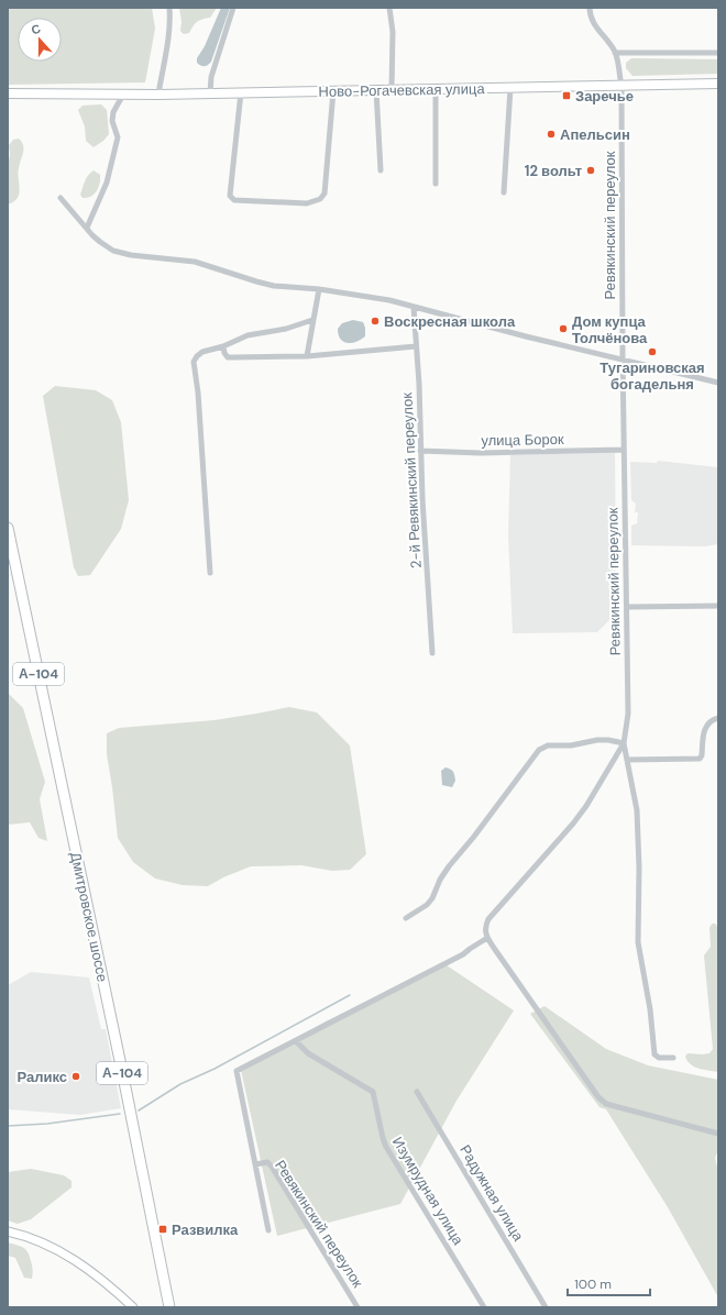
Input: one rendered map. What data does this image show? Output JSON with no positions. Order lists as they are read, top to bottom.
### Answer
{
  "streets": {
    "highway": ["А-104", "Дмитровское шоссе"],
    "main road": ["Ново-Рогачевская улица"],
    "street": [
      "Ревякинский переулок",
      "улица Борок",
      "2-й Ревякинский переулок",
      "Изумрудная улица",
      "Радужная улица"
    ]
  },
  "crossings": [
    ["Ново-Рогачевская улица", "Ревякинский переулок"],
    ["Ревякинский переулок", "улица Борок"],
    ["улица Борок", "2-й Ревякинский переулок"]
  ],
  "places": {
    "transit": ["Заречье", "Развилка"],
    "other": [
      "Апельсин",
      "12 вольт",
      "Воскресная школа",
      "Дом купца Толчёнова",
      "Тугариновская богадельня",
      "Раликс"
    ]
  },
  "scale_bar": "100 m",
  "north": "top"
}
